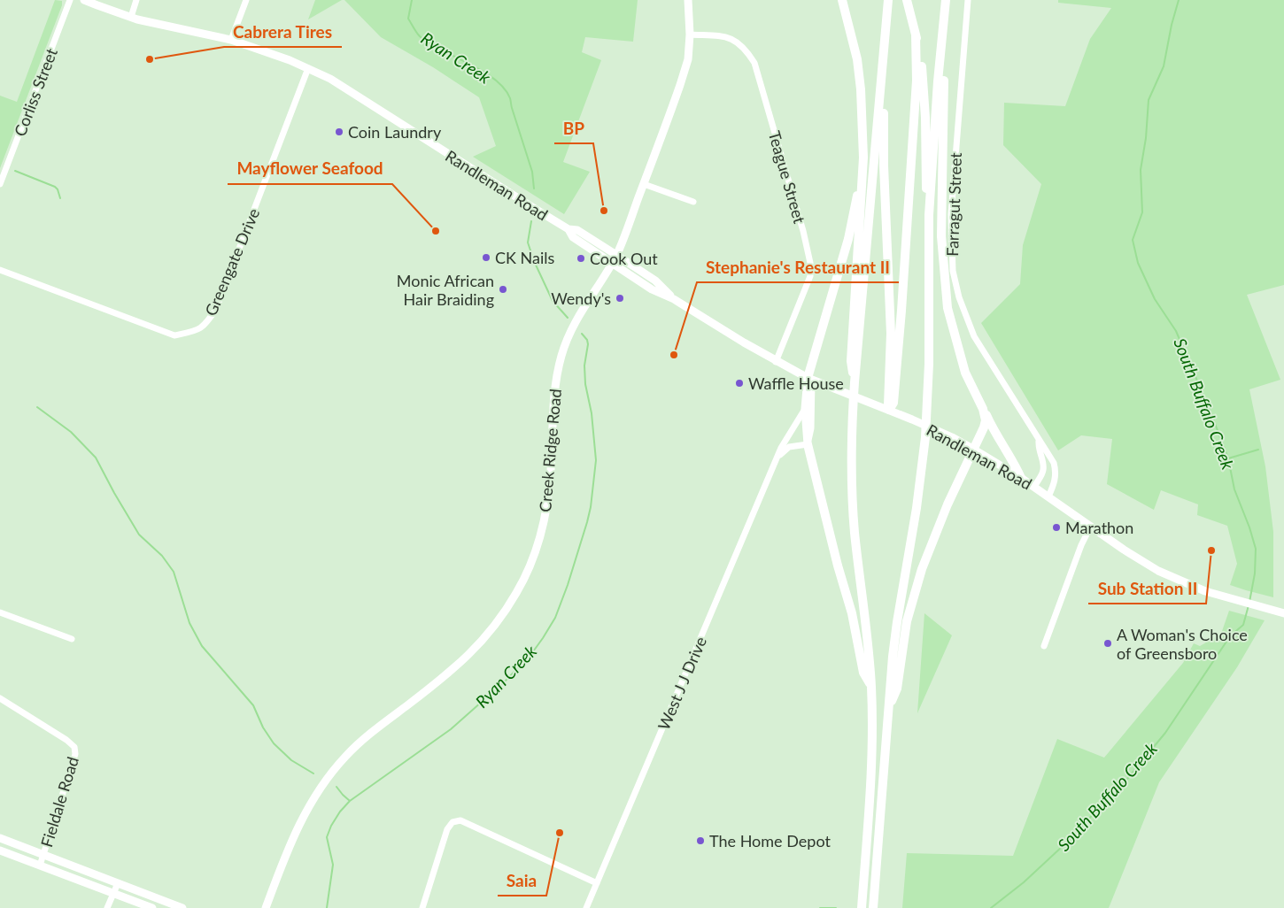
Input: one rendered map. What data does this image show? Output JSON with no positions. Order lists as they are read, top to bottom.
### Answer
{
  "streets": {
    "main road": ["Randleman Road", "Creek Ridge Road", "West J J Drive"],
    "street": [
      "Corliss Street",
      "Teague Street",
      "Farragut Street",
      "Greengate Drive",
      "Fieldale Road"
    ]
  },
  "crossings": [
    ["Teague Street", "Randleman Road"],
    ["Teague Street", "Creek Ridge Road"],
    ["Randleman Road", "Farragut Street"],
    ["Randleman Road", "Greengate Drive"],
    ["Randleman Road", "Creek Ridge Road"],
    ["Randleman Road", "West J J Drive"]
  ],
  "water": ["Ryan Creek", "South Buffalo Creek"],
  "places": [
    "Cabrera Tires",
    "Coin Laundry",
    "BP",
    "Mayflower Seafood",
    "CK Nails",
    "Cook Out",
    "Monic African Hair Braiding",
    "Wendy's",
    "Stephanie's Restaurant II",
    "Waffle House",
    "Marathon",
    "Sub Station II",
    "A Woman's Choice of Greensboro",
    "Saia",
    "The Home Depot"
  ]
}
